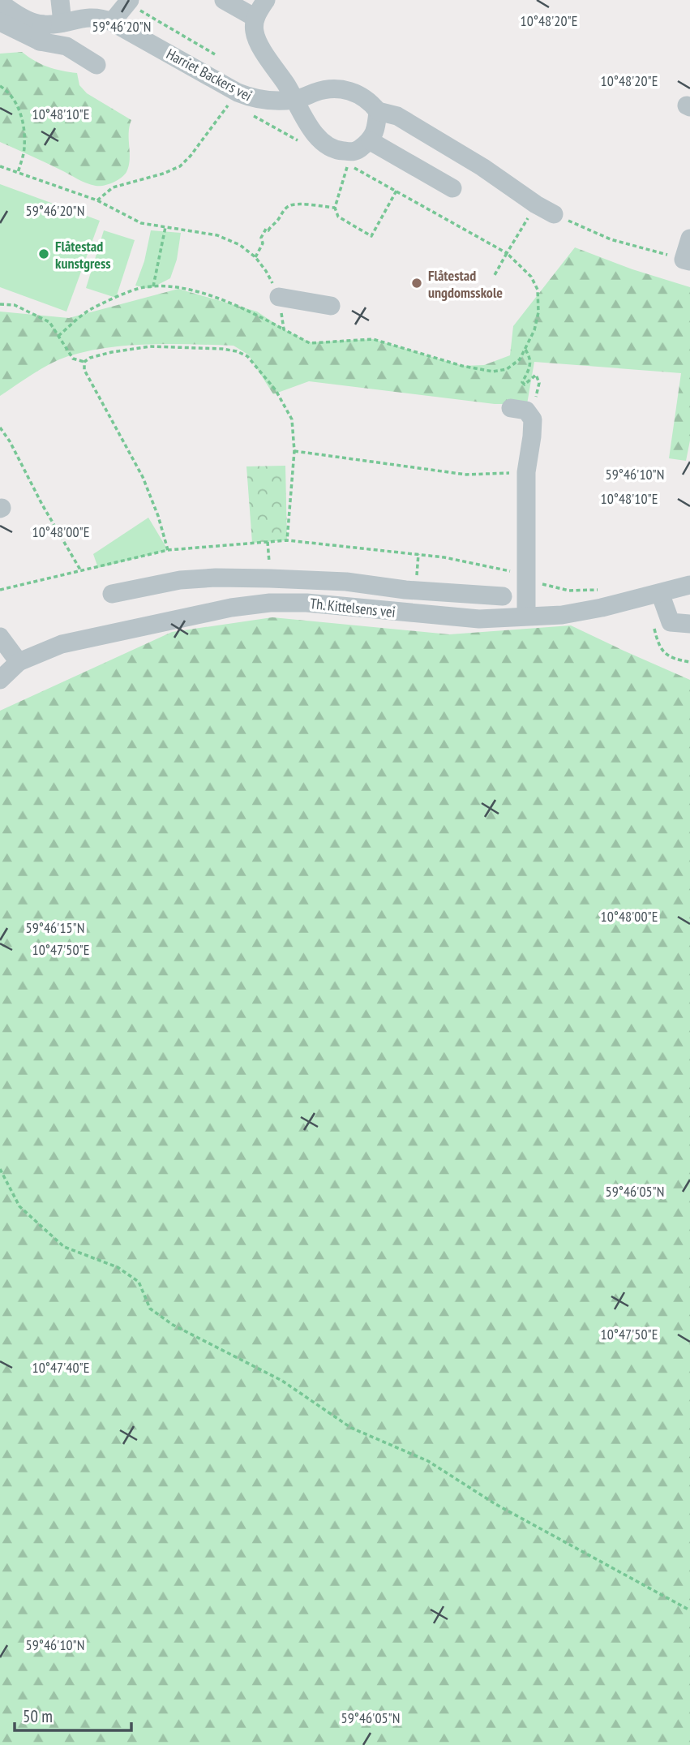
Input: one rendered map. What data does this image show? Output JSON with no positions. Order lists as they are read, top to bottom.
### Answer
{
  "streets": {
    "street": ["Harriet Backers vei", "Th. Kittelsens vei"]
  },
  "places": ["Flåtestad kunstgress", "Flåtestad ungdomsskole"],
  "scale_bar": "50 m",
  "coordinates": [
    "10°48'20\"E",
    "59°46'20\"N",
    "10°48'10\"E",
    "59°46'10\"N",
    "10°48'00\"E",
    "59°46'15\"N",
    "10°47'50\"E",
    "59°46'05\"N",
    "10°47'40\"E"
  ]
}
